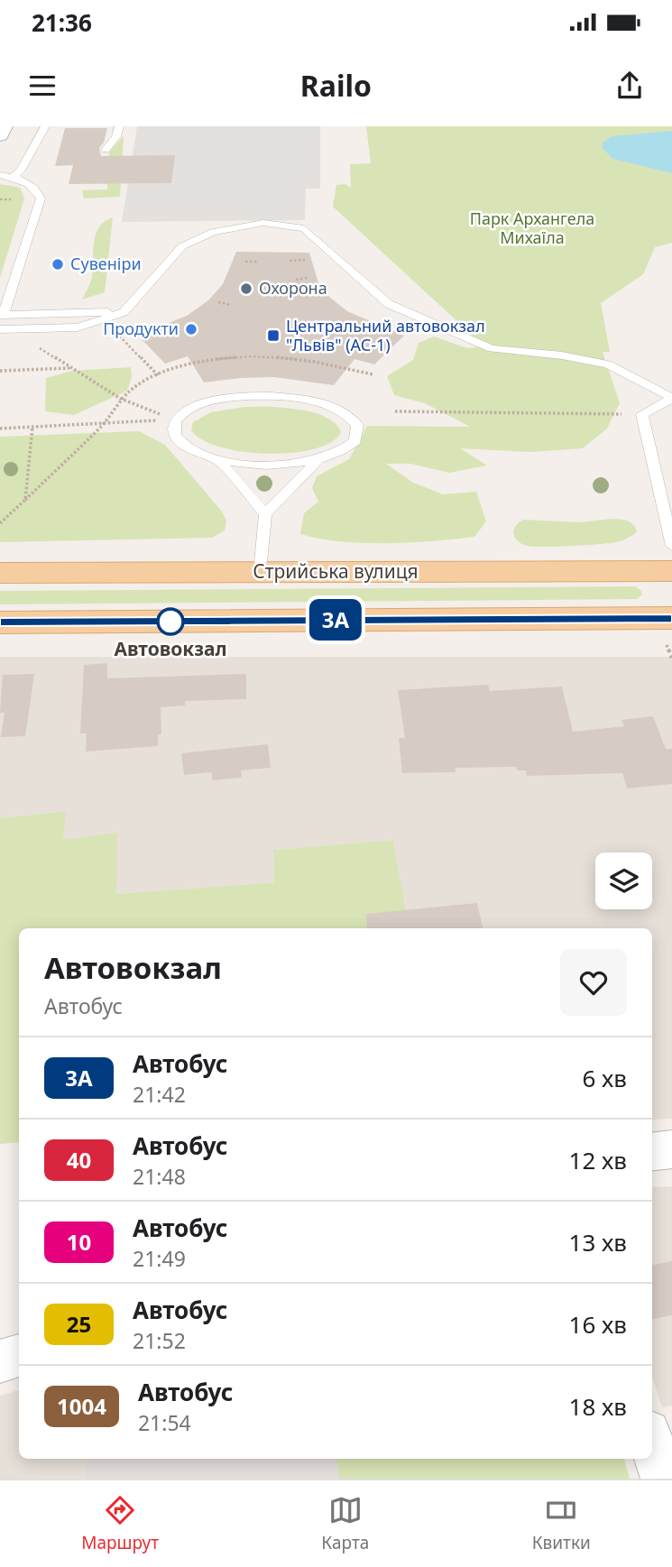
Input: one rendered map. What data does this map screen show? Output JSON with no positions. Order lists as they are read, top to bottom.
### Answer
{
  "streets": {
    "main road": ["Стрийська вулиця"]
  },
  "parks": ["Парк Архангела Михаїла"],
  "places": {
    "other": [
      "Сувеніри",
      "Охорона",
      "Продукти",
      "Автовокзал"
    ],
    "transit": ["Центральний автовокзал \"Львів\" (АС-1)"]
  },
  "lines": ["bus line 3А"],
  "page": {
    "status": "21:36",
    "header": "Railo",
    "on_map": "3А",
    "heading": ["Автовокзал", "Автобус"],
    "list": [
      {
        "mark": "3А",
        "name": "Автобус",
        "note": "21:42",
        "value": "6 хв"
      },
      {
        "mark": "40",
        "name": "Автобус",
        "note": "21:48",
        "value": "12 хв"
      },
      {
        "mark": "10",
        "name": "Автобус",
        "note": "21:49",
        "value": "13 хв"
      },
      {
        "mark": "25",
        "name": "Автобус",
        "note": "21:52",
        "value": "16 хв"
      },
      {
        "mark": "1004",
        "name": "Автобус",
        "note": "21:54",
        "value": "18 хв"
      }
    ],
    "tabs": ["Маршрут", "Карта", "Квитки"]
  }
}
